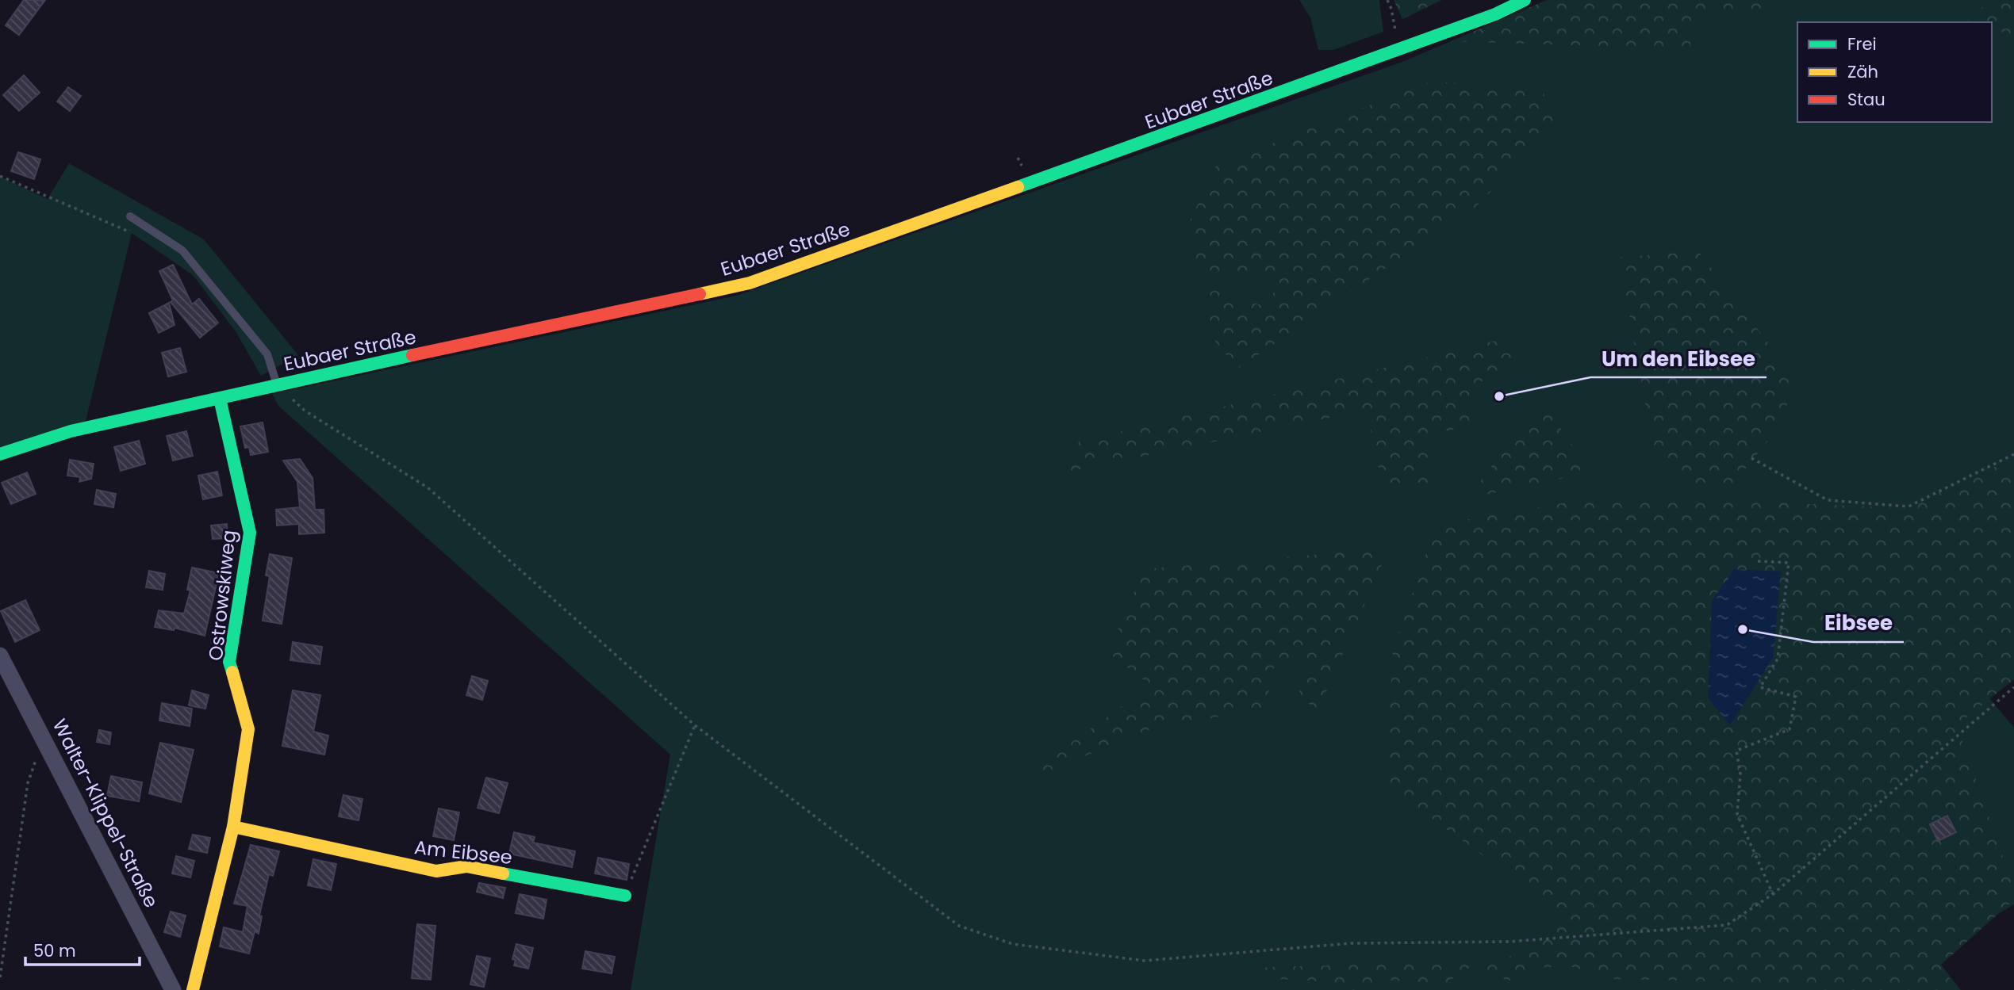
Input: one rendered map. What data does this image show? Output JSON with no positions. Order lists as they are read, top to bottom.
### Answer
{
  "streets": {
    "street": [
      "Eubaer Straße",
      "Ostrowskiweg",
      "Walter-Klippel-Straße",
      "Am Eibsee"
    ]
  },
  "crossings": [
    ["Eubaer Straße", "Ostrowskiweg"],
    ["Ostrowskiweg", "Am Eibsee"]
  ],
  "places": ["Um den Eibsee", "Eibsee"],
  "legend": ["Frei", "Zäh", "Stau"],
  "scale_bar": "50 m"
}
